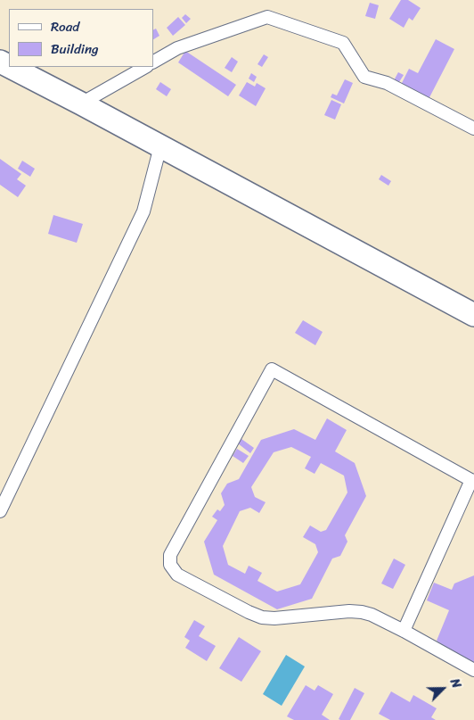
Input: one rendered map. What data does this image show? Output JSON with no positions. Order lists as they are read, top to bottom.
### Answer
{
  "legend": ["Road", "Building"],
  "north": "top right"
}
